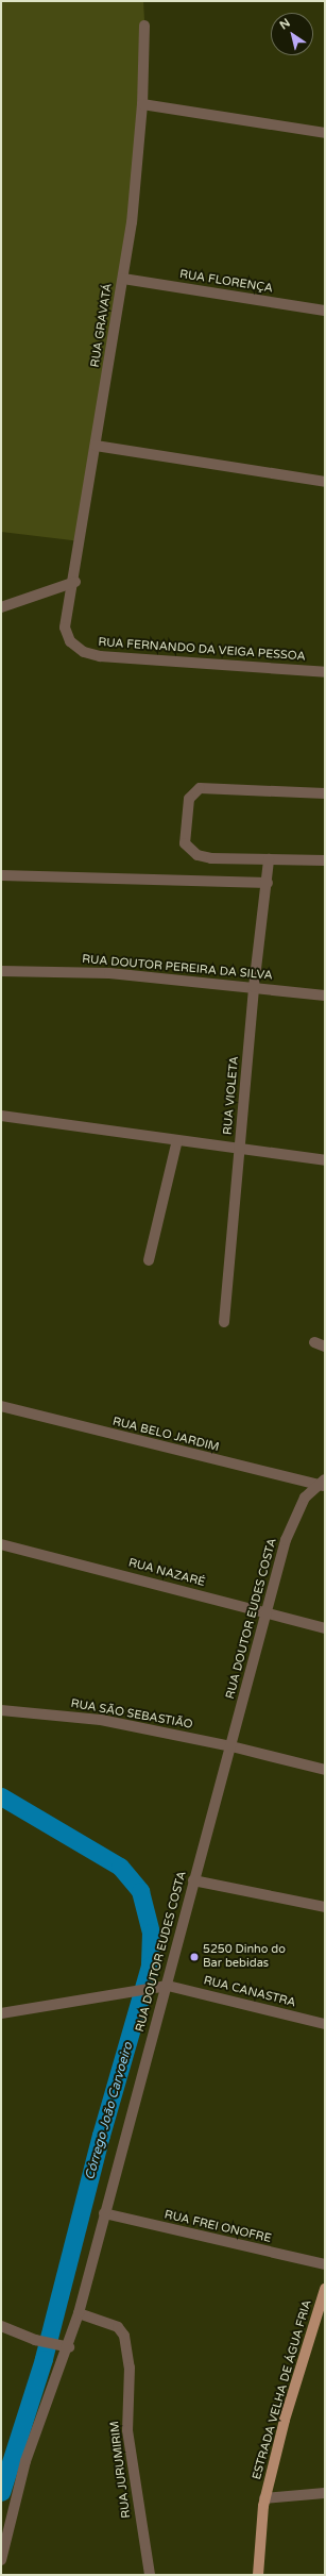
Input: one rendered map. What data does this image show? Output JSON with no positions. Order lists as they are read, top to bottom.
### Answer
{
  "streets": {
    "main road": ["ESTRADA VELHA DE ÁGUA FRIA"],
    "street": [
      "RUA FLORENÇA",
      "RUA GRAVATÁ",
      "RUA FERNANDO DA VEIGA PESSOA",
      "RUA DOUTOR PEREIRA DA SILVA",
      "RUA VIOLETA",
      "RUA BELO JARDIM",
      "RUA NAZARÉ",
      "RUA DOUTOR EUDES COSTA",
      "RUA SÃO SEBASTIÃO",
      "RUA CANASTRA",
      "RUA FREI ONOFRE",
      "RUA JURUMIRIM"
    ]
  },
  "crossings": [
    ["RUA FLORENÇA", "RUA GRAVATÁ"],
    ["RUA GRAVATÁ", "RUA FERNANDO DA VEIGA PESSOA"],
    ["RUA DOUTOR PEREIRA DA SILVA", "RUA VIOLETA"],
    ["RUA BELO JARDIM", "RUA DOUTOR EUDES COSTA"],
    ["RUA NAZARÉ", "RUA DOUTOR EUDES COSTA"],
    ["RUA DOUTOR EUDES COSTA", "RUA SÃO SEBASTIÃO"],
    ["RUA DOUTOR EUDES COSTA", "RUA CANASTRA"],
    ["RUA DOUTOR EUDES COSTA", "RUA FREI ONOFRE"],
    ["RUA DOUTOR EUDES COSTA", "RUA JURUMIRIM"]
  ],
  "water": ["Córrego João Carvoeiro"],
  "places": ["5250 Dinho do Bar bebidas"],
  "north": "top left"
}
